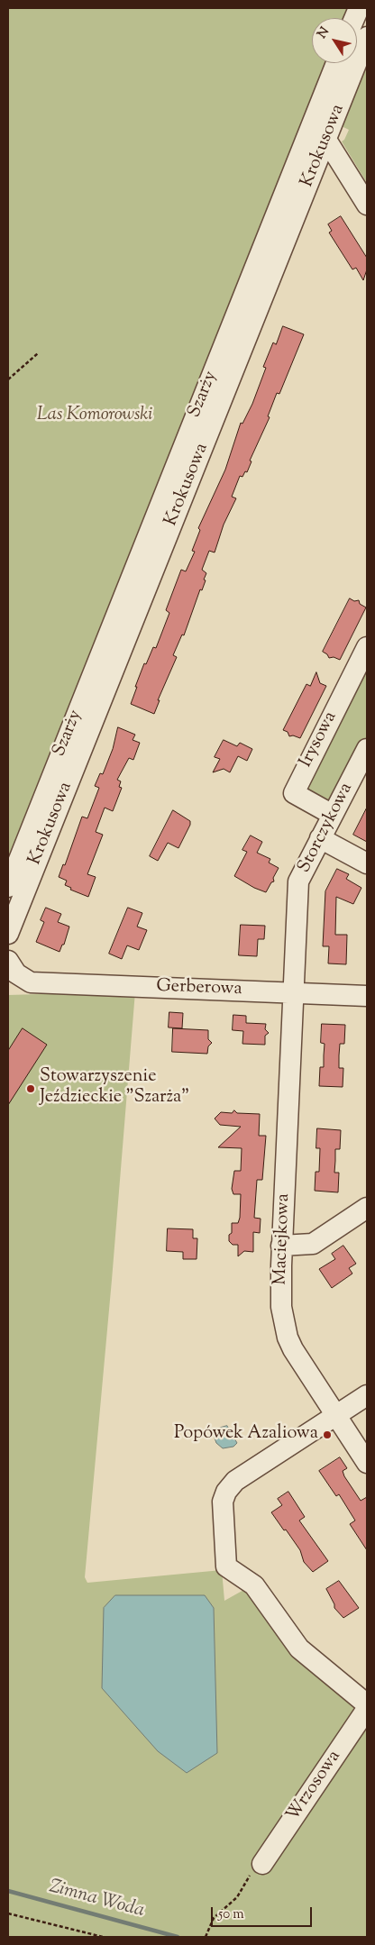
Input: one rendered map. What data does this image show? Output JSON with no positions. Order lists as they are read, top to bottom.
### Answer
{
  "streets": {
    "street": [
      "Krokusowa",
      "Szarży",
      "Irysowa",
      "Storczykowa",
      "Gerberowa",
      "Maciejkowa",
      "Wrzosowa"
    ]
  },
  "crossings": [
    ["Irysowa", "Storczykowa"],
    ["Storczykowa", "Gerberowa"],
    ["Storczykowa", "Maciejkowa"],
    ["Gerberowa", "Maciejkowa"]
  ],
  "water": ["Zimna Woda"],
  "parks": ["Las Komorowski"],
  "places": ["Stowarzyszenie Jeździeckie \"Szarża\"", "Popówek Azaliowa"],
  "scale_bar": "50 m",
  "north": "top left"
}
